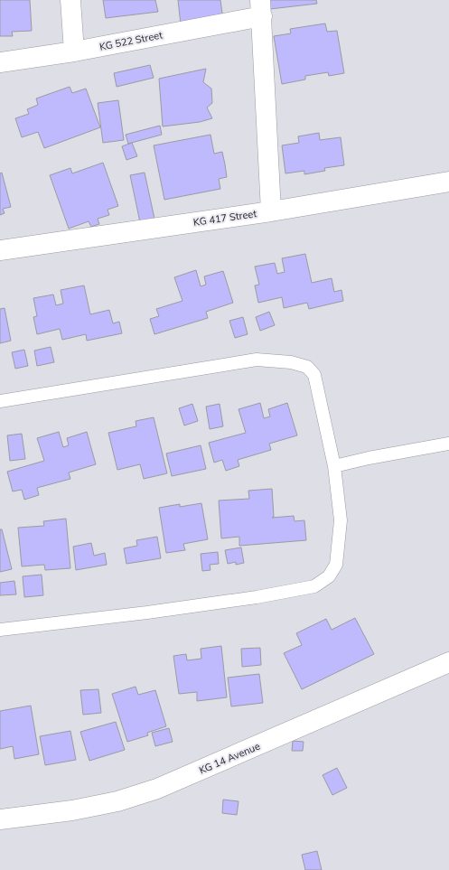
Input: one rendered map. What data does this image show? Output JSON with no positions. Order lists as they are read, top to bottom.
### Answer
{
  "streets": {
    "street": ["KG 522 Street", "KG 417 Street", "KG 14 Avenue"]
  }
}
